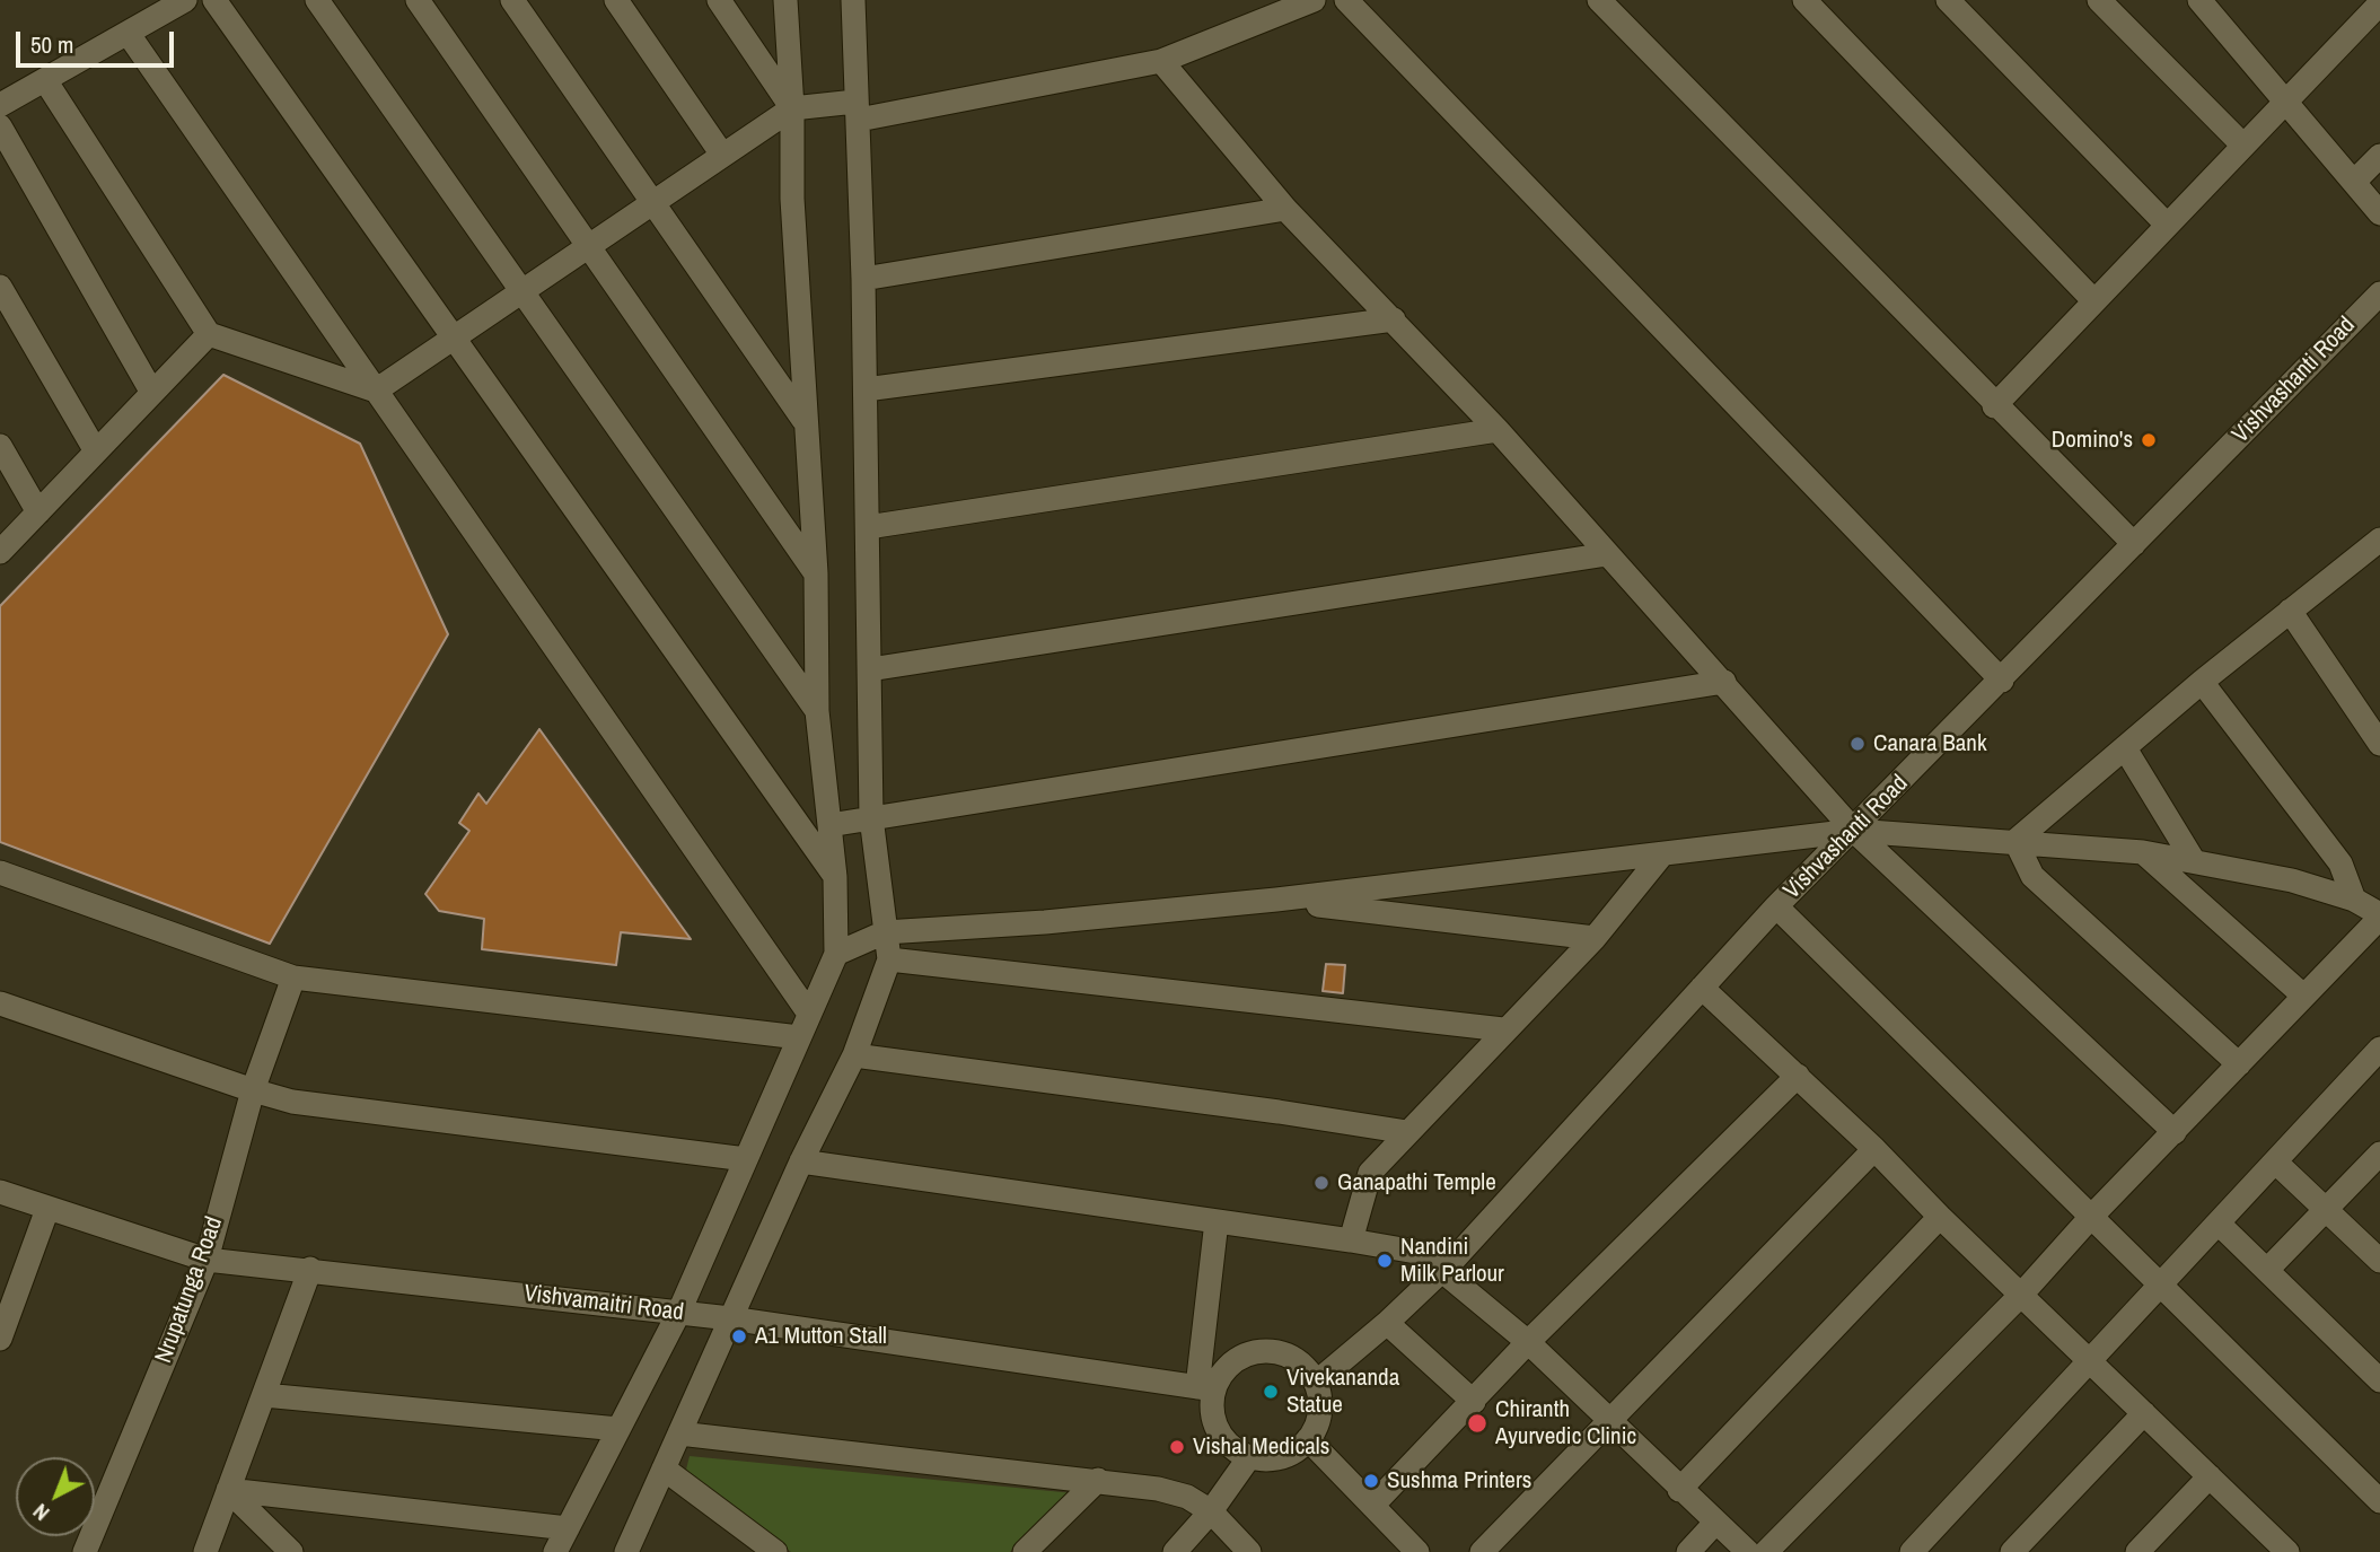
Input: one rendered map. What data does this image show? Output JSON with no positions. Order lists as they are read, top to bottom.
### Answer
{
  "streets": {
    "street": ["Vishvashanti Road", "Nrupatunga Road", "Vishvamaitri Road"]
  },
  "crossings": [
    ["Vishvashanti Road", "Vishvamaitri Road"],
    ["Nrupatunga Road", "Vishvamaitri Road"]
  ],
  "places": [
    "Domino's",
    "Canara Bank",
    "Ganapathi Temple",
    "Nandini Milk Parlour",
    "A1 Mutton Stall",
    "Vivekananda Statue",
    "Chiranth Ayurvedic Clinic",
    "Vishal Medicals",
    "Sushma Printers"
  ],
  "scale_bar": "50 m",
  "north": "bottom left"
}
